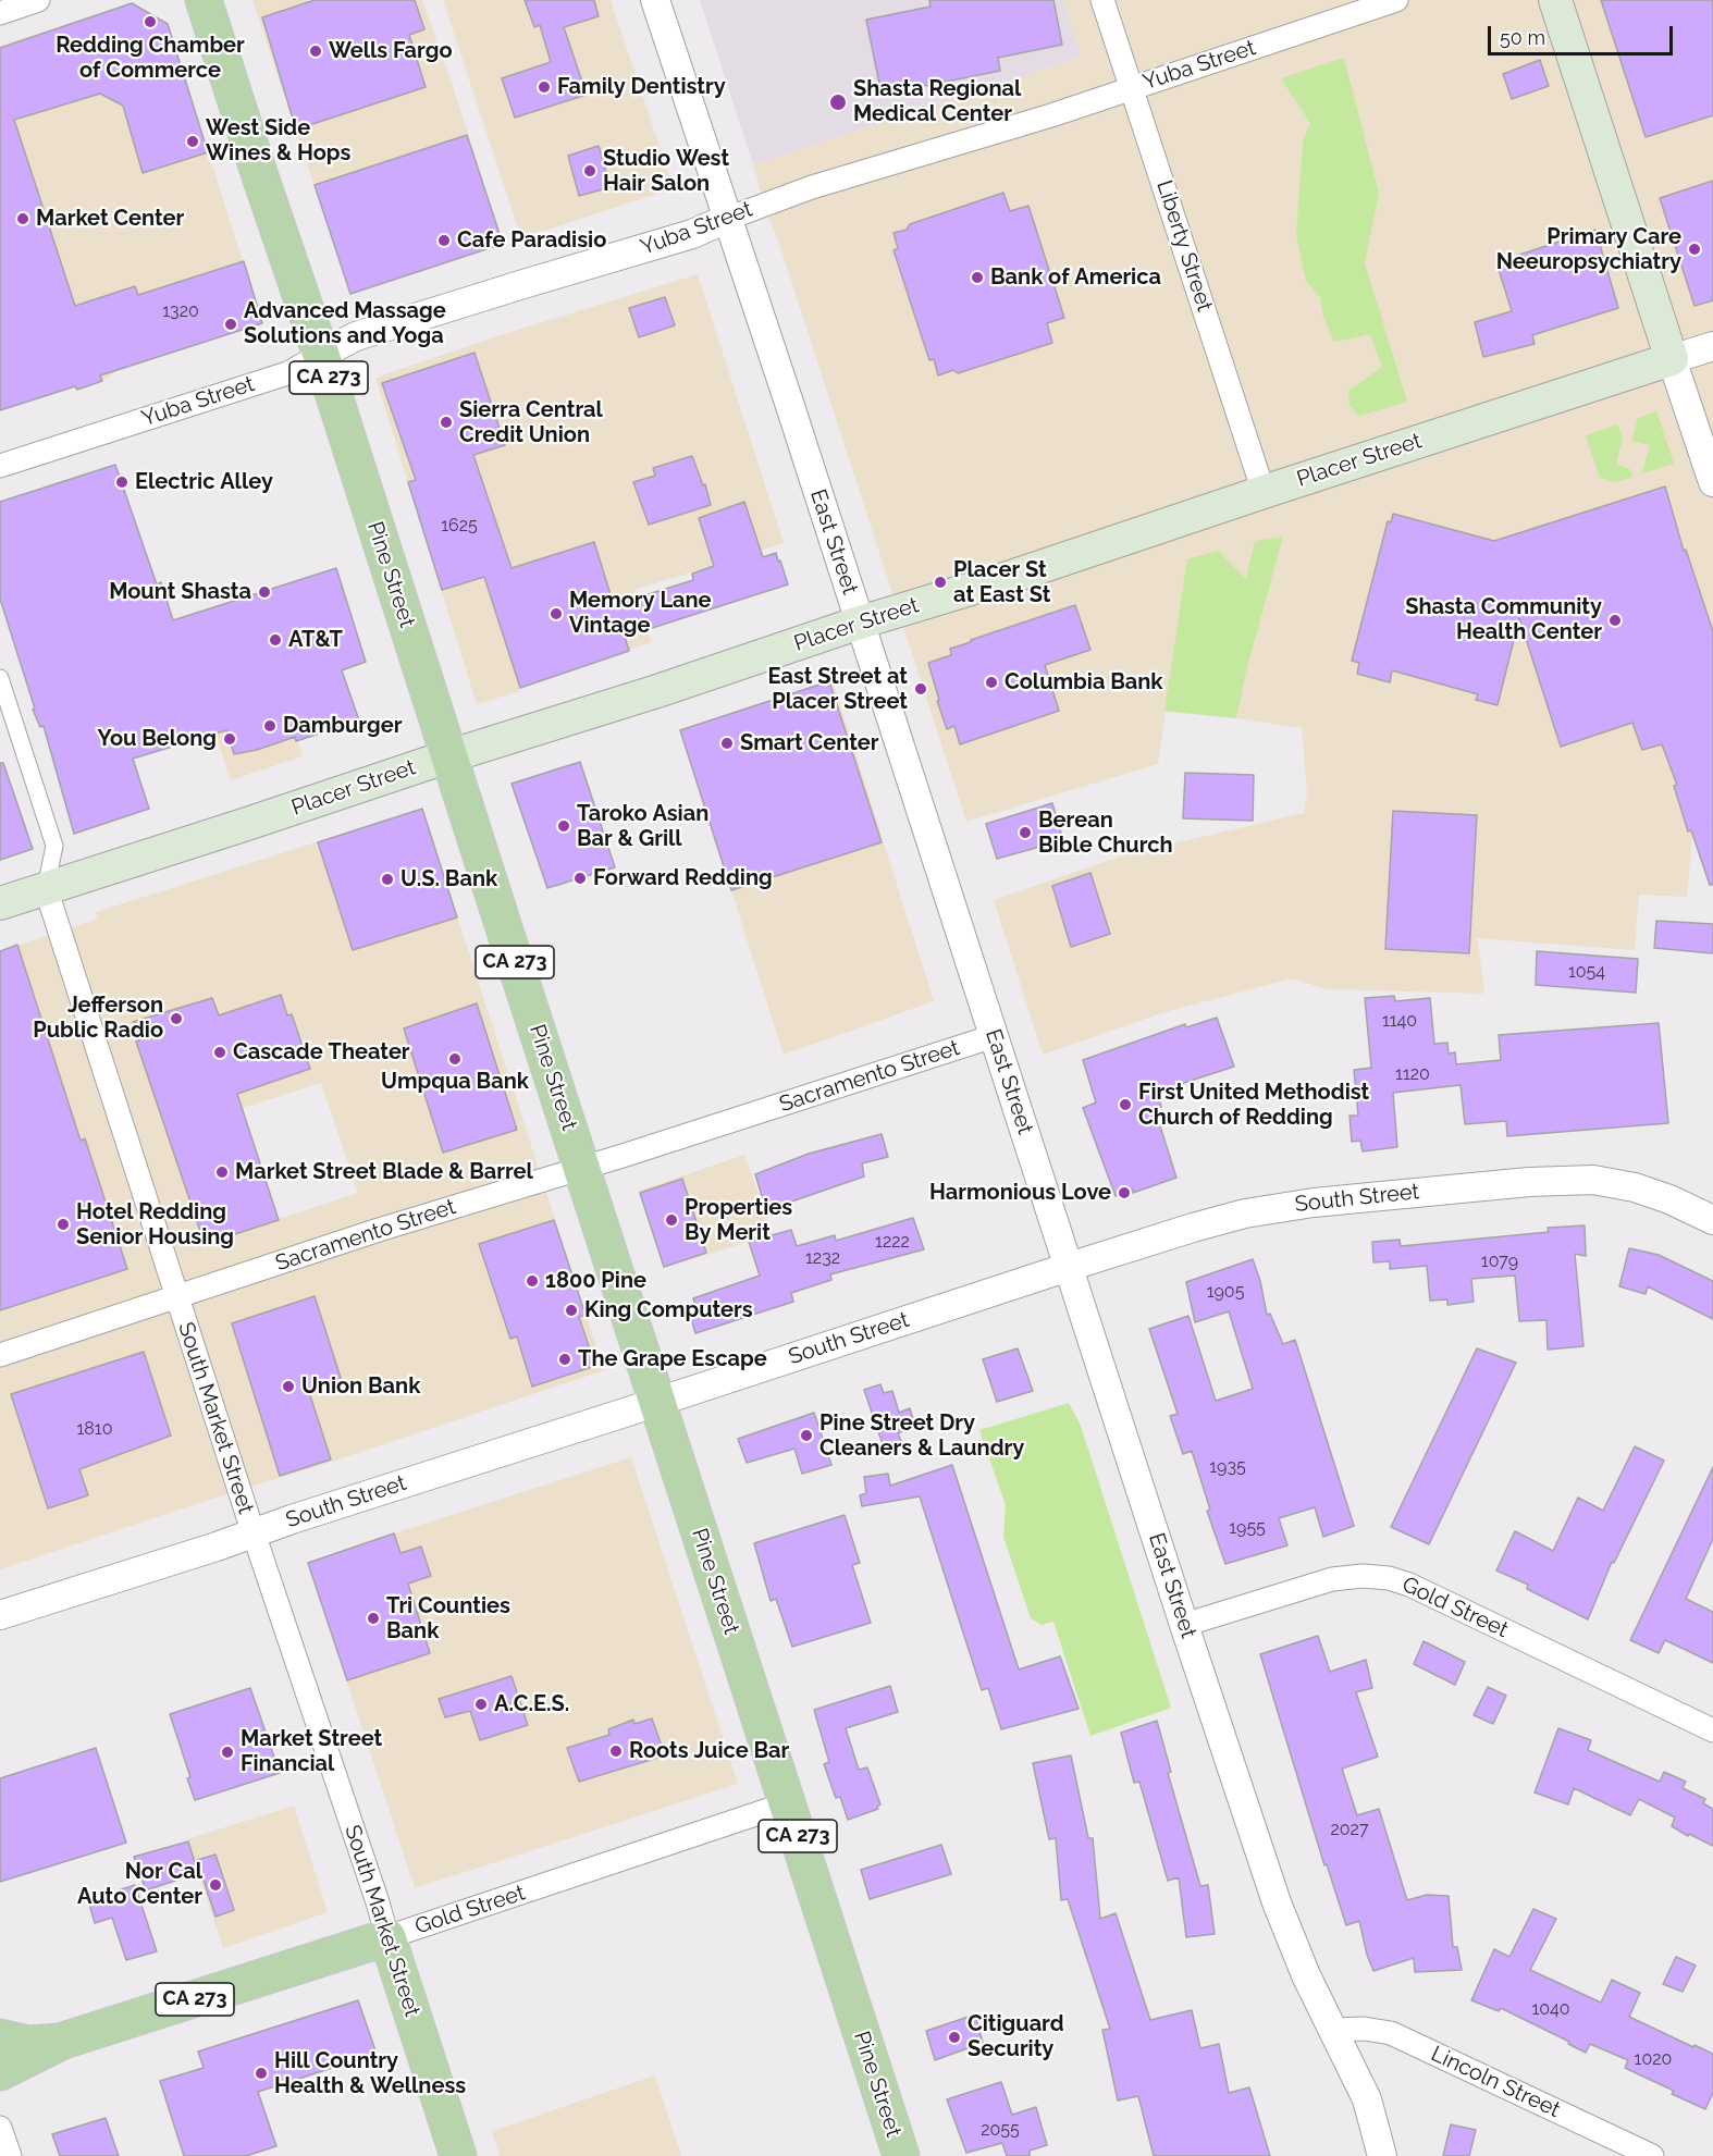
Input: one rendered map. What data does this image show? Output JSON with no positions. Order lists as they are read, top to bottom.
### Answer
{
  "streets": {
    "main road": [
      "CA 273",
      "Placer Street",
      "Pine Street",
      "South Market Street",
      "Gold Street"
    ],
    "street": [
      "Yuba Street",
      "Liberty Street",
      "East Street",
      "Sacramento Street",
      "South Street",
      "Lincoln Street"
    ]
  },
  "crossings": [
    ["Yuba Street", "Liberty Street"],
    ["Yuba Street", "East Street"],
    ["Yuba Street", "Pine Street"],
    ["Liberty Street", "Placer Street"],
    ["Placer Street", "East Street"],
    ["Placer Street", "Pine Street"],
    ["Placer Street", "South Market Street"],
    ["East Street", "Sacramento Street"],
    ["East Street", "South Street"],
    ["East Street", "Gold Street"],
    ["East Street", "Lincoln Street"],
    ["Pine Street", "Sacramento Street"],
    ["Pine Street", "South Street"],
    ["Pine Street", "Gold Street"],
    ["Sacramento Street", "South Market Street"],
    ["South Street", "South Market Street"],
    ["South Market Street", "Gold Street"]
  ],
  "places": [
    "Redding Chamber of Commerce",
    "Wells Fargo",
    "Family Dentistry",
    "Shasta Regional Medical Center",
    "West Side Wines & Hops",
    "Studio West Hair Salon",
    "Market Center",
    "Cafe Paradisio",
    "Primary Care Neeuropsychiatry",
    "Bank of America",
    "Advanced Massage Solutions and Yoga",
    "Sierra Central Credit Union",
    "Electric Alley",
    "Placer St at East St",
    "Mount Shasta",
    "Memory Lane Vintage",
    "Shasta Community Health Center",
    "AT&T",
    "Columbia Bank",
    "East Street at Placer Street",
    "Damburger",
    "You Belong",
    "Smart Center",
    "Taroko Asian Bar & Grill",
    "Berean Bible Church",
    "Forward Redding",
    "U.S. Bank",
    "Jefferson Public Radio",
    "Cascade Theater",
    "Umpqua Bank",
    "First United Methodist Church of Redding",
    "Market Street Blade & Barrel",
    "Harmonious Love",
    "Properties By Merit",
    "Hotel Redding Senior Housing",
    "1800 Pine",
    "King Computers",
    "The Grape Escape",
    "Union Bank",
    "Pine Street Dry Cleaners & Laundry",
    "Tri Counties Bank",
    "A.C.E.S.",
    "Roots Juice Bar",
    "Market Street Financial",
    "Nor Cal Auto Center",
    "Citiguard Security",
    "Hill Country Health & Wellness"
  ],
  "house_numbers": [
    "1320",
    "1625",
    "1054",
    "1140",
    "1120",
    "1222",
    "1232",
    "1079",
    "1905",
    "1810",
    "1935",
    "1955",
    "2027",
    "1040",
    "1020",
    "2055"
  ],
  "scale_bar": "50 m"
}
